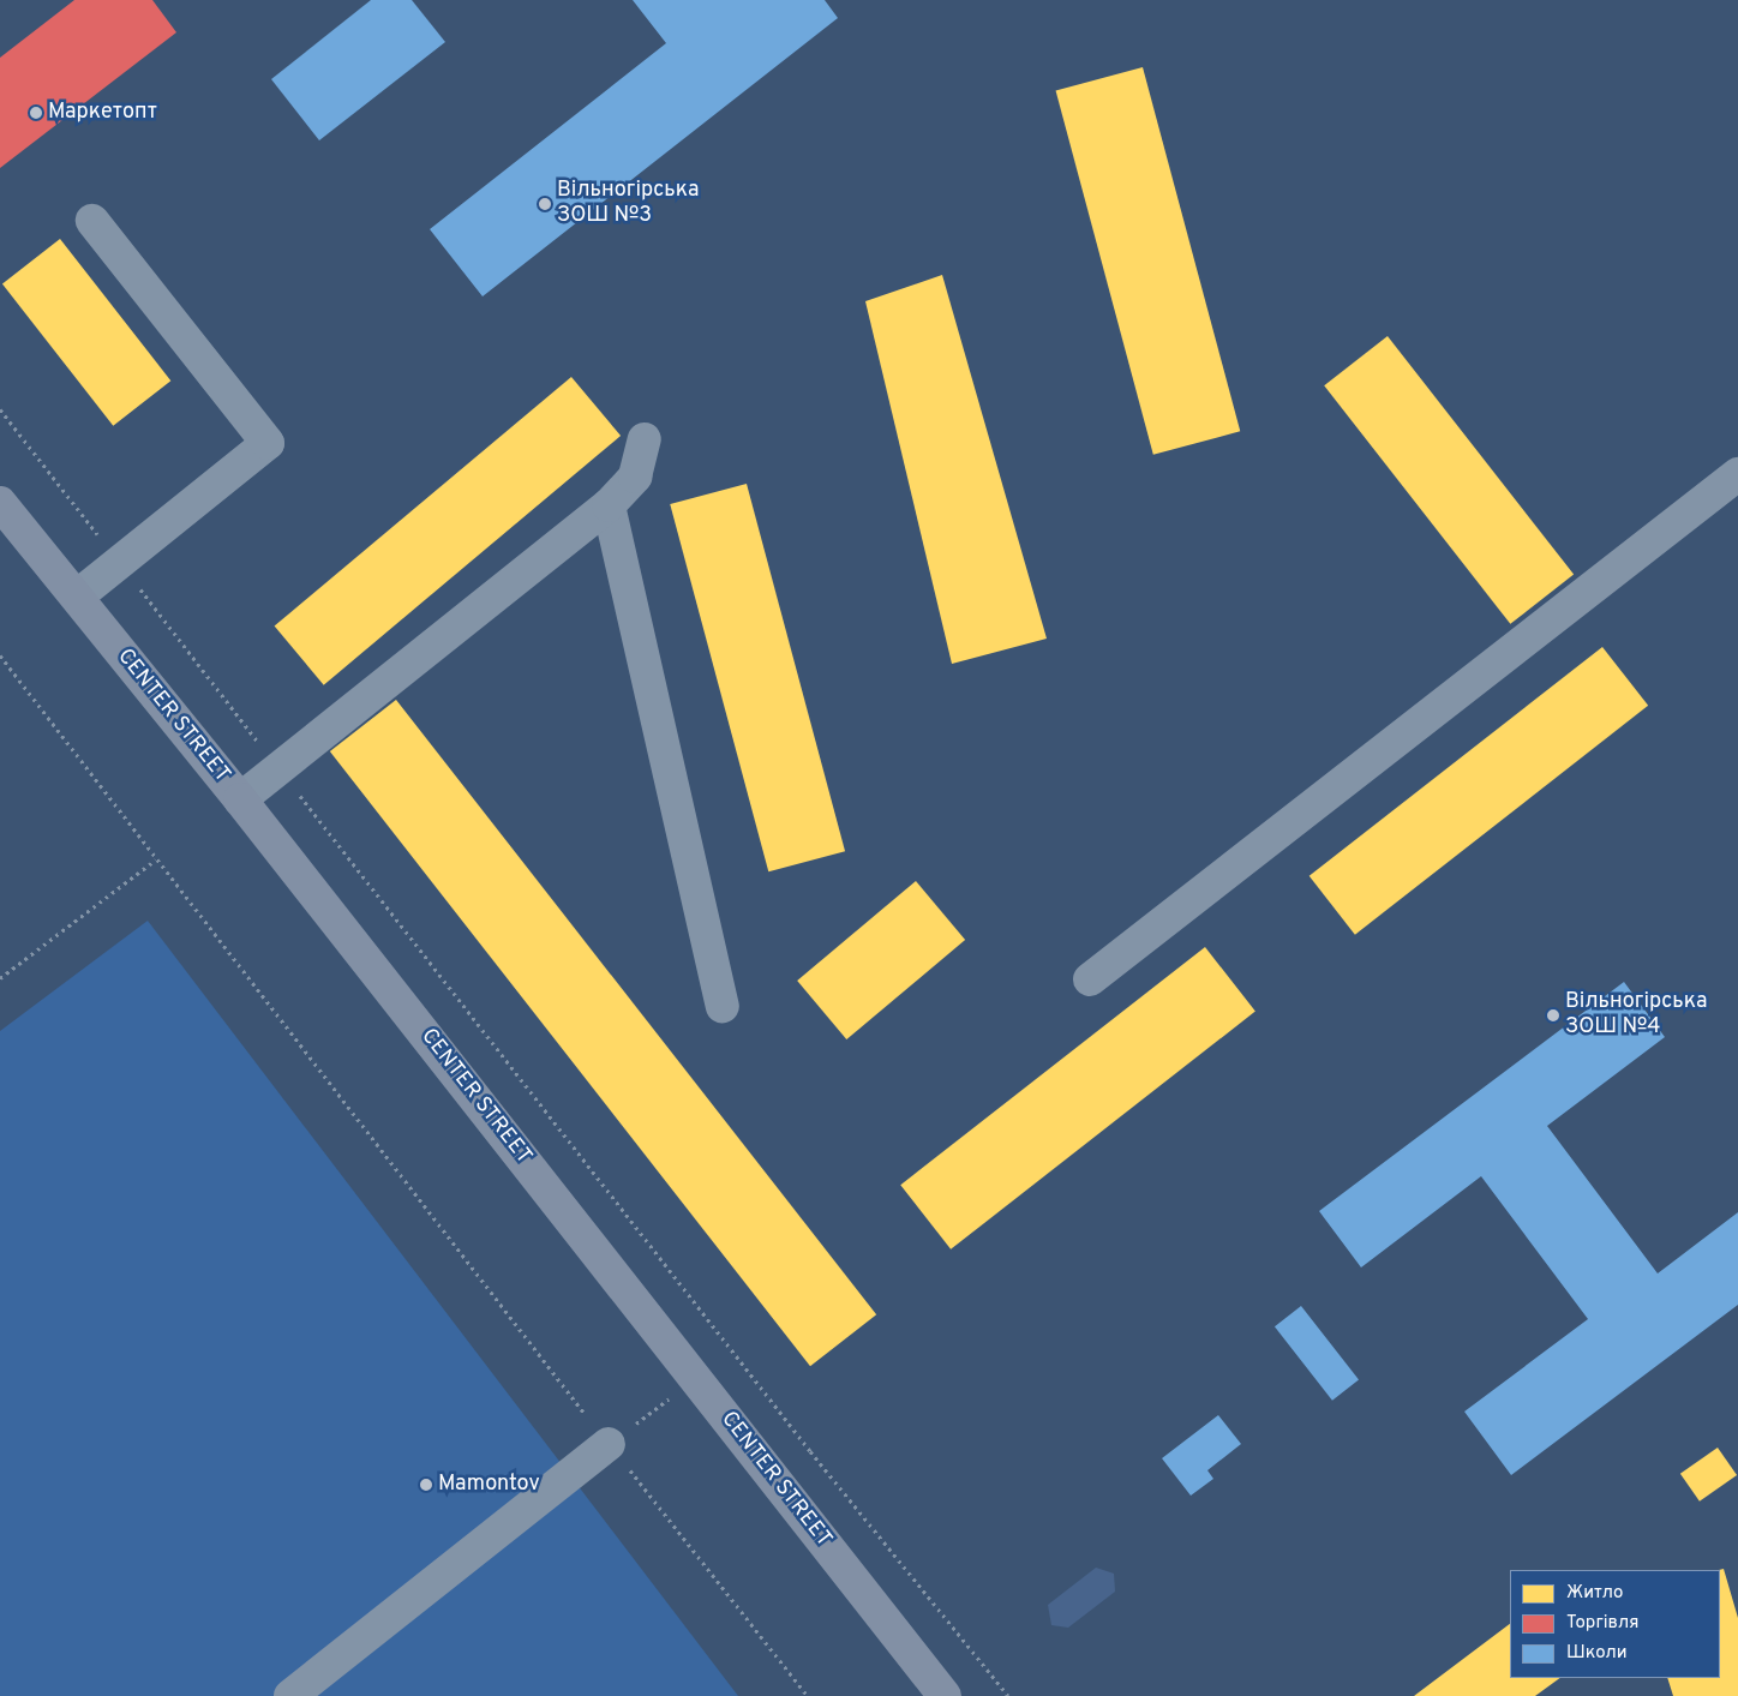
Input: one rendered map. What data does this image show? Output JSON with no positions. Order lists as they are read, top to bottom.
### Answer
{
  "streets": {
    "main road": ["CENTER STREET"]
  },
  "places": [
    "Маркетопт",
    "Вільногірська ЗОШ №3",
    "Вільногірська ЗОШ №4",
    "Mamontov"
  ],
  "legend": ["Житло", "Торгівля", "Школи"]
}
